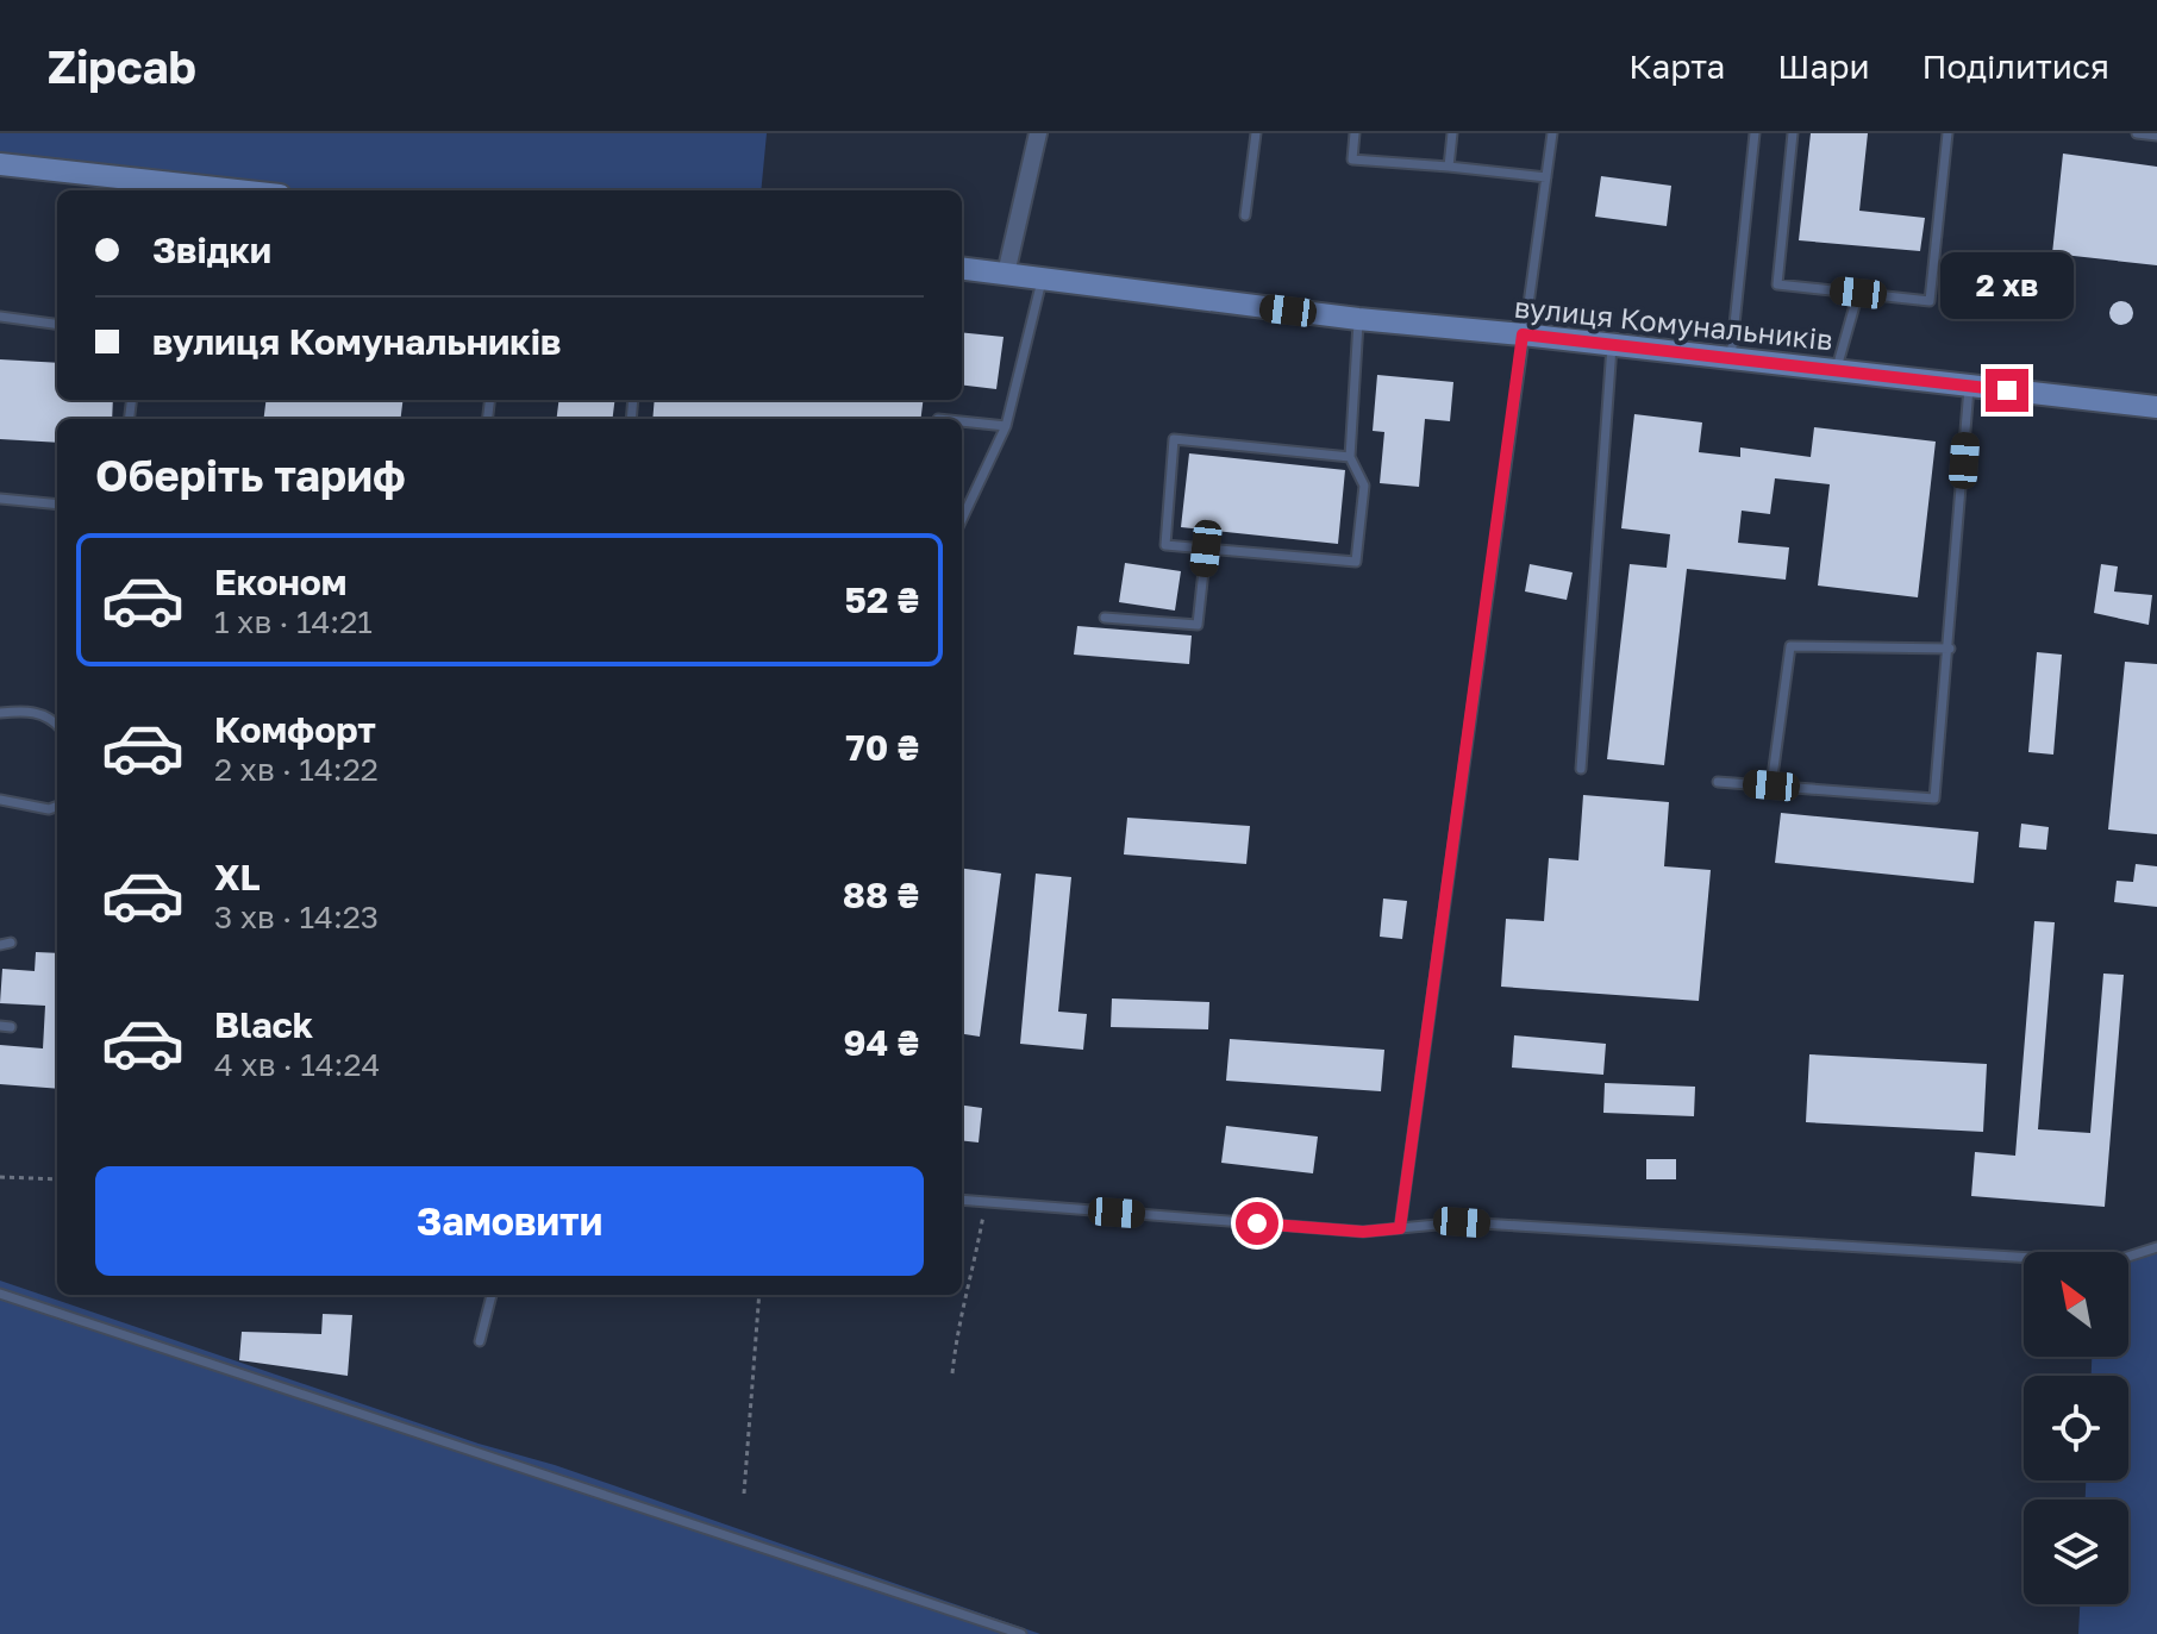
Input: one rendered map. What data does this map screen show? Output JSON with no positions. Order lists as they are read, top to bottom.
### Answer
{
  "streets": {
    "street": ["вулиця Комунальників"]
  },
  "north": "top left",
  "page": {
    "header": "Zipcab",
    "nav": ["Карта", "Шари", "Поділитися"],
    "banner": ["Звідки", "вулиця Комунальників"],
    "bubble": "2 хв",
    "heading": "Оберіть тариф",
    "list": [
      {
        "name": "Економ",
        "note": "1 хв · 14:21",
        "value": "52 ₴"
      },
      {
        "name": "Комфорт",
        "note": "2 хв · 14:22",
        "value": "70 ₴"
      },
      {
        "name": "XL",
        "note": "3 хв · 14:23",
        "value": "88 ₴"
      },
      {
        "name": "Black",
        "note": "4 хв · 14:24",
        "value": "94 ₴"
      }
    ],
    "buttons": "Замовити"
  }
}
